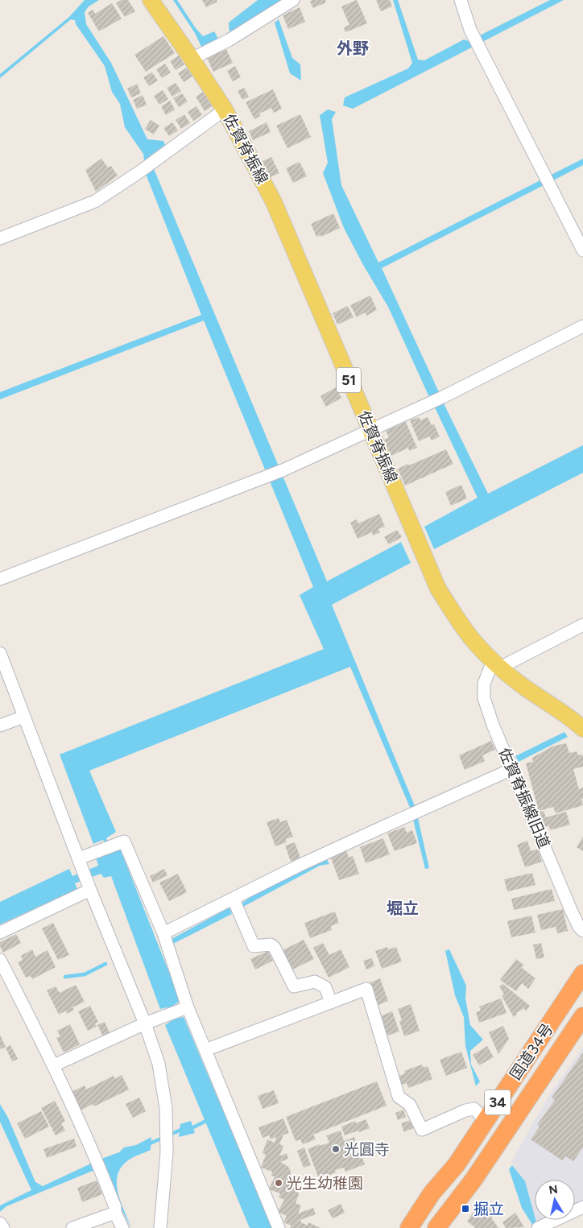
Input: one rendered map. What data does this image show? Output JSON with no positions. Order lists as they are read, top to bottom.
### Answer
{
  "streets": {
    "highway": ["国道34号", "34"],
    "main road": ["佐賀脊振線", "51"],
    "street": ["佐賀脊振線旧道"]
  },
  "crossings": [
    ["佐賀脊振線", "佐賀脊振線旧道"]
  ],
  "districts": ["外野", "堀立"],
  "places": {
    "other": ["光圓寺", "光生幼稚園"],
    "transit": ["掘立"]
  },
  "north": "top"
}
